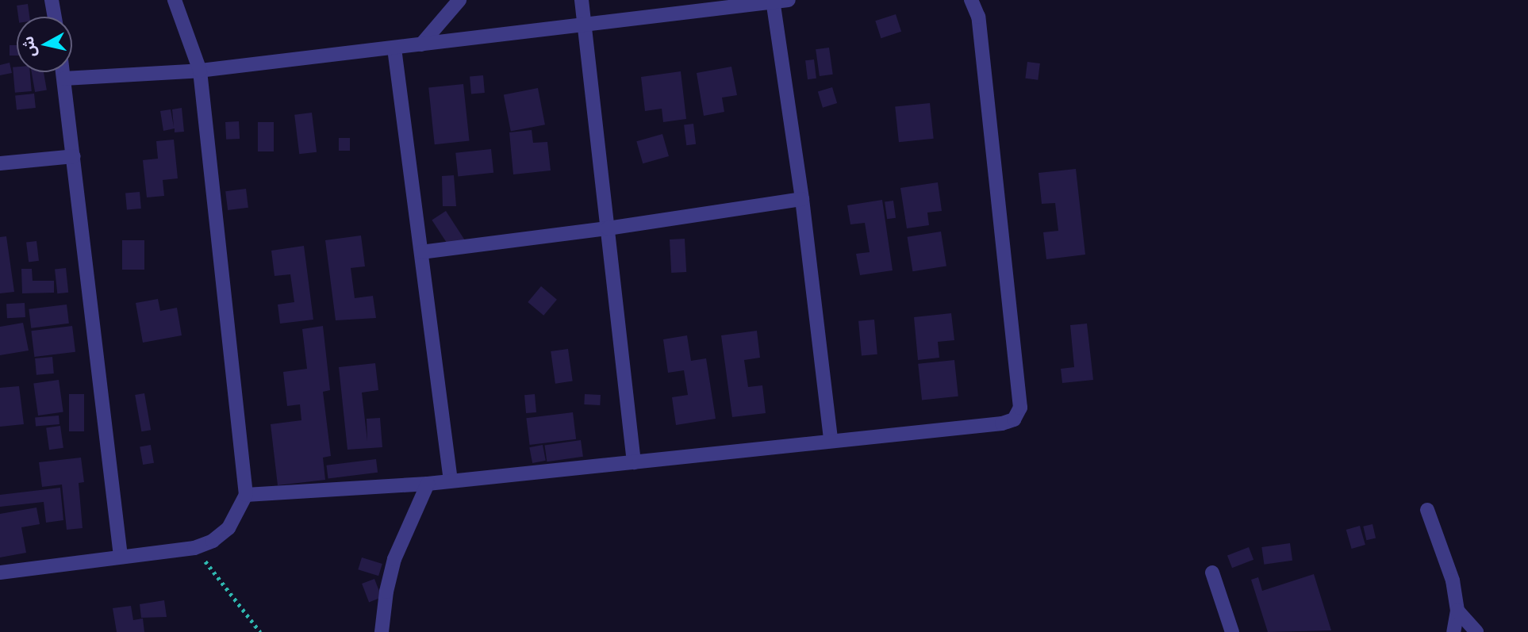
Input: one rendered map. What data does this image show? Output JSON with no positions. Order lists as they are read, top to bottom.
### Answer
{
  "north": "left"
}
